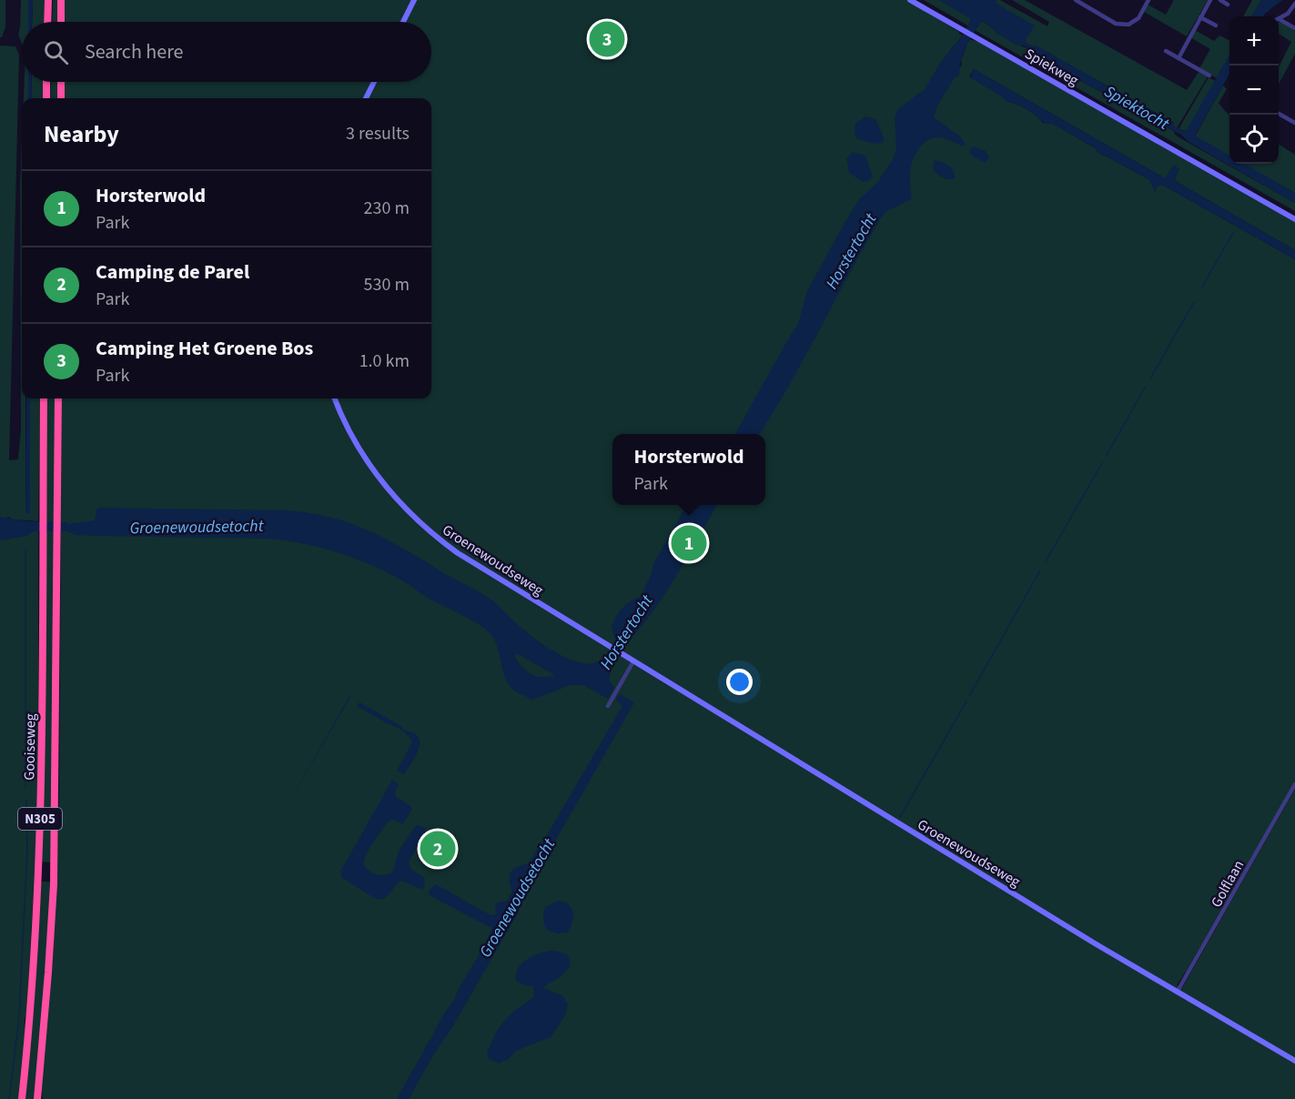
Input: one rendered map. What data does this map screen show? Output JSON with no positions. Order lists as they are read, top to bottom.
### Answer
{
  "streets": {
    "highway": ["Gooiseweg", "N305"],
    "street": ["Spiekweg", "Groenewoudseweg", "Golflaan"]
  },
  "crossings": [
    ["Groenewoudseweg", "Golflaan"]
  ],
  "water": ["Spiektocht", "Horstertocht", "Groenewoudsetocht"],
  "page": {
    "map_buttons": ["+", "−"],
    "pins": ["3", "1", "2"],
    "search": "Search here",
    "heading": ["Nearby", "3 results"],
    "list": [
      {
        "mark": "1",
        "name": "Horsterwold",
        "note": "Park",
        "value": "230 m"
      },
      {
        "mark": "2",
        "name": "Camping de Parel",
        "note": "Park",
        "value": "530 m"
      },
      {
        "mark": "3",
        "name": "Camping Het Groene Bos",
        "note": "Park",
        "value": "1.0 km"
      }
    ],
    "popup": ["Horsterwold", "Park"]
  }
}
